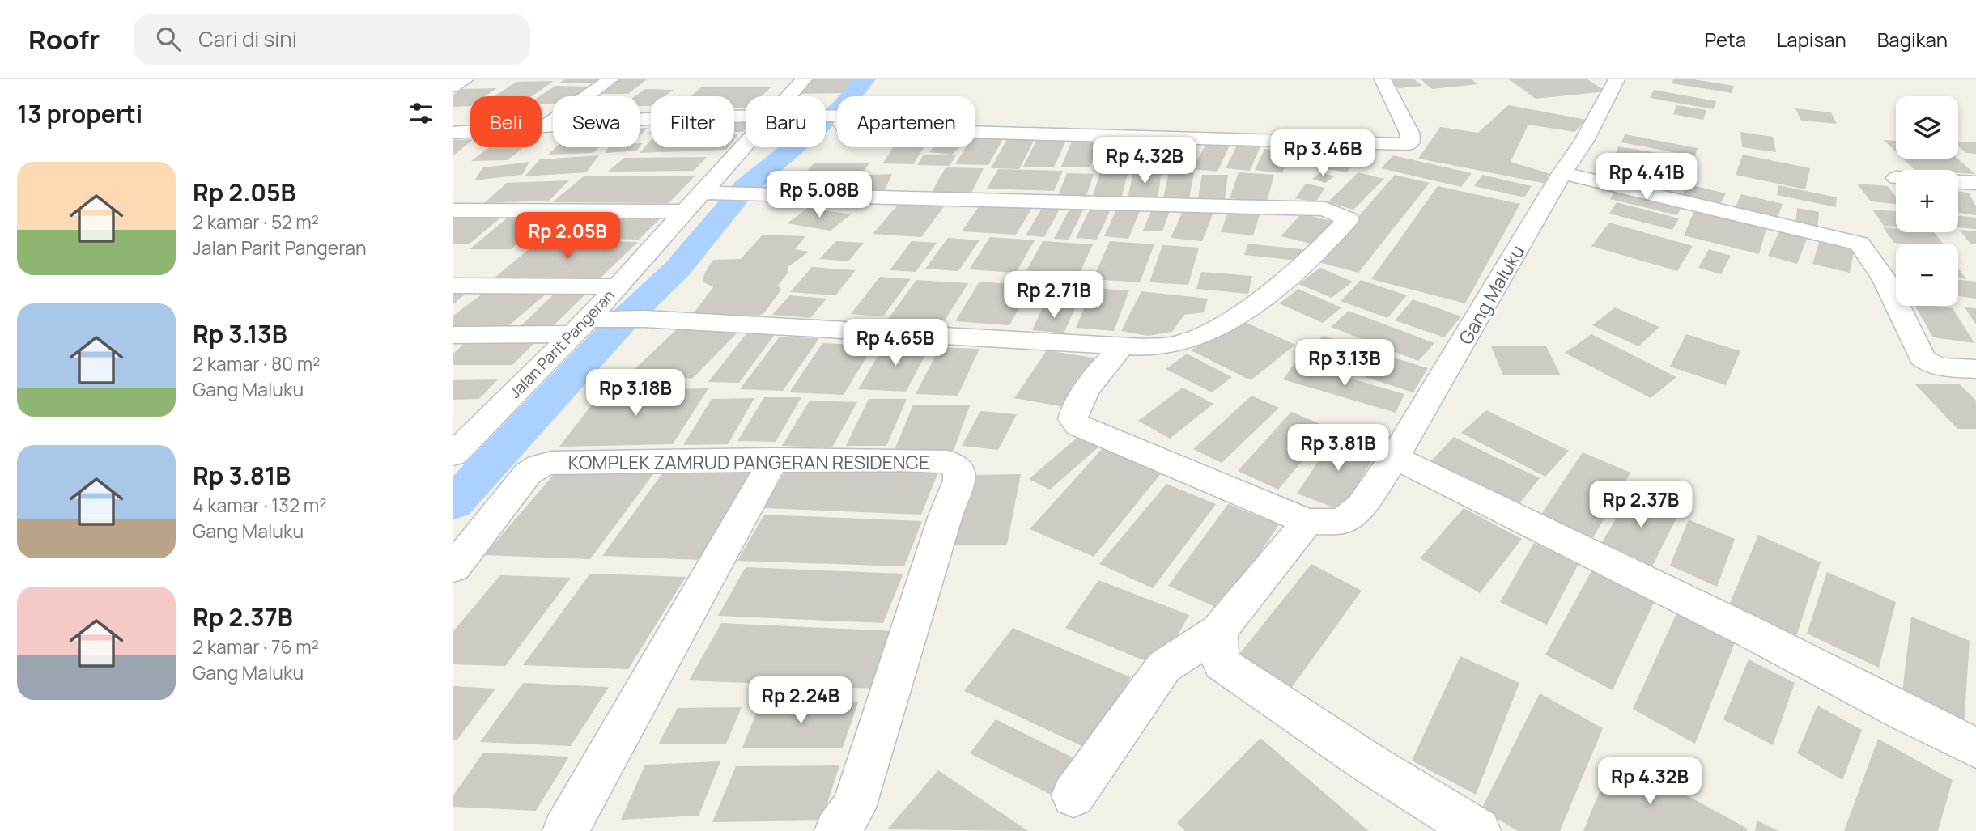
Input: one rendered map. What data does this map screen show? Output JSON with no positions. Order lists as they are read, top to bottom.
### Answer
{
  "streets": {
    "street": ["Gang Maluku", "Jalan Parit Pangeran", "KOMPLEK ZAMRUD PANGERAN RESIDENCE"]
  },
  "page": {
    "header": "Roofr",
    "search": "Cari di sini",
    "nav": ["Peta", "Lapisan", "Bagikan"],
    "heading": "13 properti",
    "map_buttons": ["+", "−"],
    "chip": [
      "Beli",
      "Sewa",
      "Filter",
      "Baru",
      "Apartemen"
    ],
    "price": [
      "Rp 3.46B",
      "Rp 4.32B",
      "Rp 4.41B",
      "Rp 5.08B",
      "Rp 2.05B",
      "Rp 2.71B",
      "Rp 4.65B",
      "Rp 3.13B",
      "Rp 3.18B",
      "Rp 3.81B",
      "Rp 2.37B",
      "Rp 2.24B",
      "Rp 4.32B"
    ],
    "list": [
      {
        "name": "Rp 2.05B",
        "note": "2 kamar · 52 m² · Jalan Parit Pangeran"
      },
      {
        "name": "Rp 3.13B",
        "note": "2 kamar · 80 m² · Gang Maluku"
      },
      {
        "name": "Rp 3.81B",
        "note": "4 kamar · 132 m² · Gang Maluku"
      },
      {
        "name": "Rp 2.37B",
        "note": "2 kamar · 76 m² · Gang Maluku"
      }
    ]
  }
}
